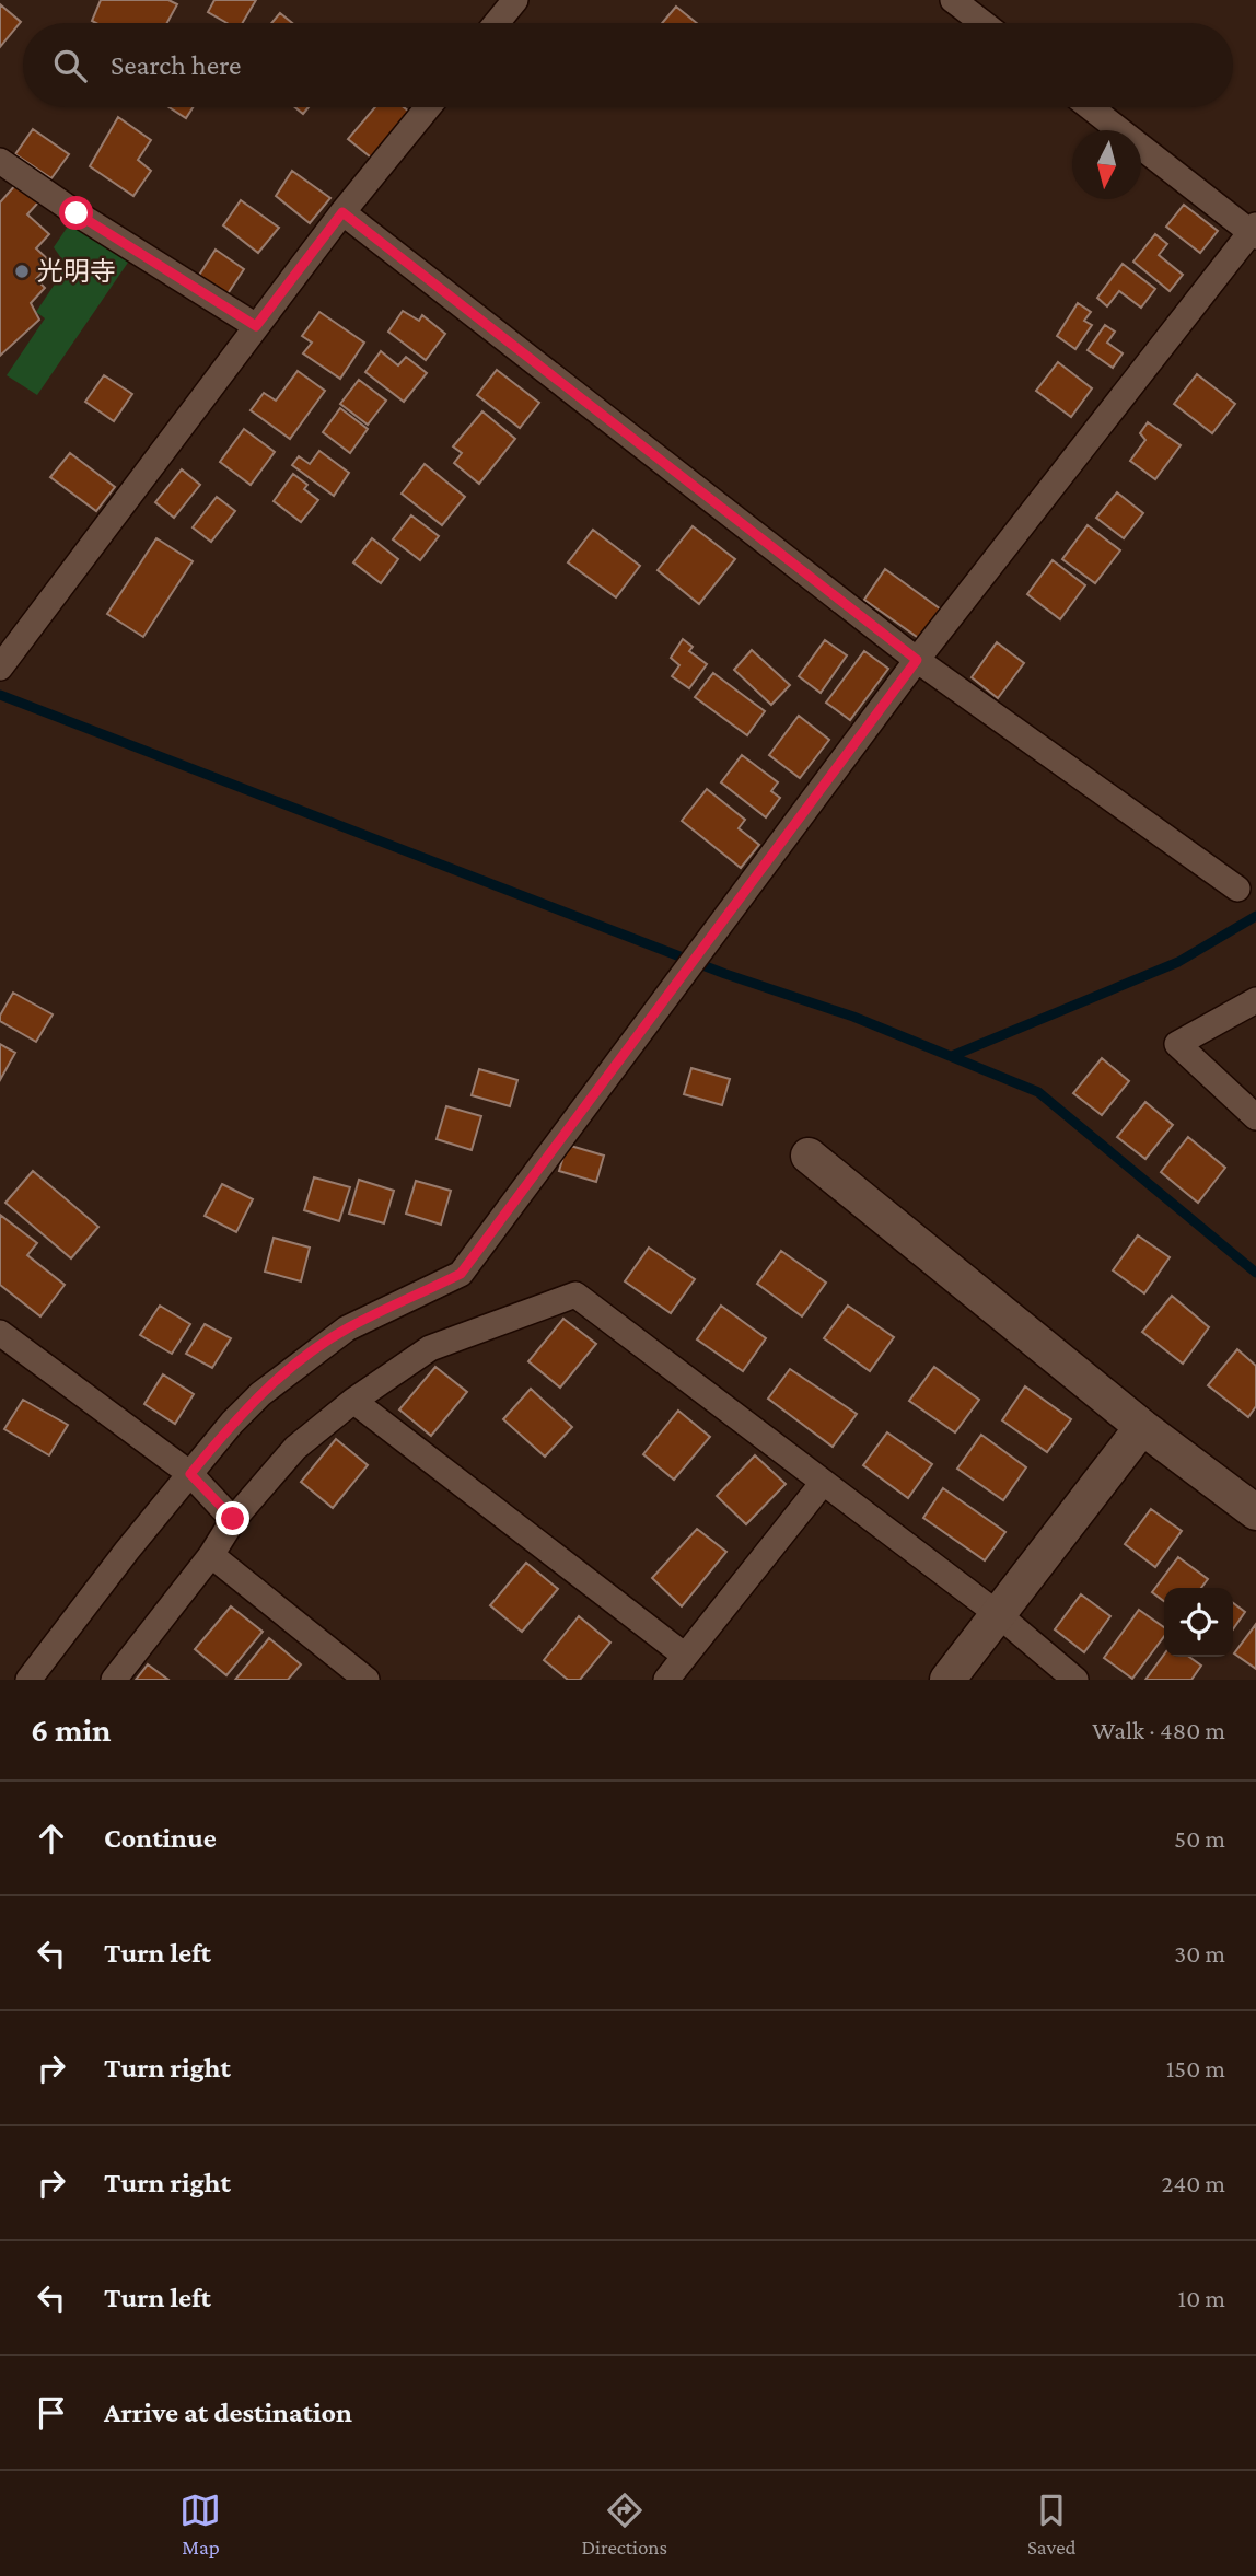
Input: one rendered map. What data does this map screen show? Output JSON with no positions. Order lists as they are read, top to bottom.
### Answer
{
  "places": ["光明寺"],
  "north": "bottom",
  "page": {
    "search": "Search here",
    "heading": ["6 min", "Walk · 480 m"],
    "list": [
      ["Continue", "50 m"],
      ["Turn left", "30 m"],
      ["Turn right", "150 m"],
      ["Turn right", "240 m"],
      ["Turn left", "10 m"],
      "Arrive at destination"
    ],
    "nav": ["Map", "Directions", "Saved"]
  }
}
